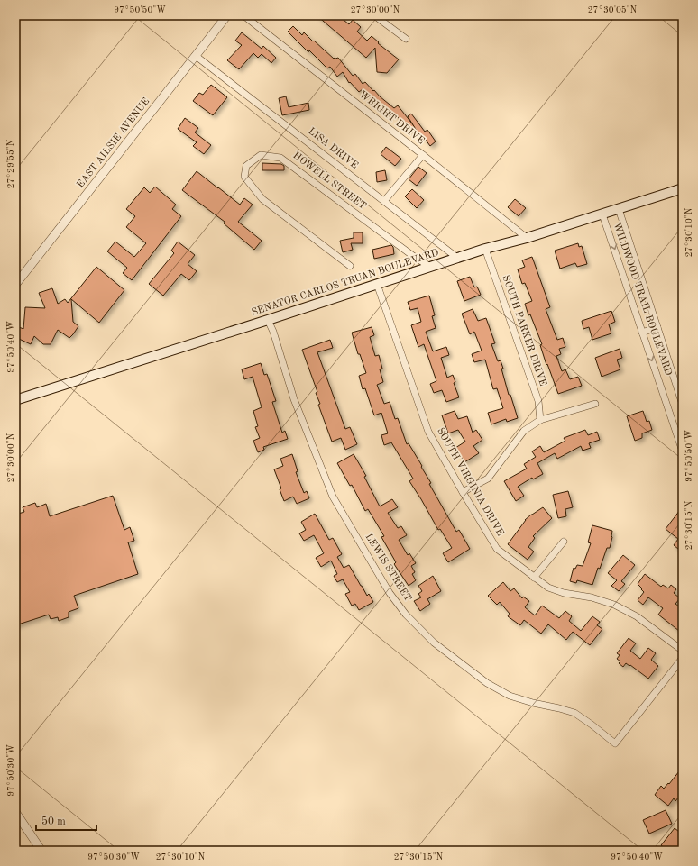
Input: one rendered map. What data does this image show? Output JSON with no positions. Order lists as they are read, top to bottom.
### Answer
{
  "streets": {
    "main road": ["SENATOR CARLOS TRUAN BOULEVARD"],
    "street": [
      "WRIGHT DRIVE",
      "EAST AILSIE AVENUE",
      "LISA DRIVE",
      "HOWELL STREET",
      "WILDWOOD TRAIL BOULEVARD",
      "SOUTH PARKER DRIVE",
      "SOUTH VIRGINIA DRIVE",
      "LEWIS STREET"
    ]
  },
  "crossings": [
    ["WRIGHT DRIVE", "SENATOR CARLOS TRUAN BOULEVARD"],
    ["EAST AILSIE AVENUE", "LISA DRIVE"],
    ["LISA DRIVE", "SENATOR CARLOS TRUAN BOULEVARD"],
    ["HOWELL STREET", "SENATOR CARLOS TRUAN BOULEVARD"],
    ["SENATOR CARLOS TRUAN BOULEVARD", "WILDWOOD TRAIL BOULEVARD"],
    ["SENATOR CARLOS TRUAN BOULEVARD", "SOUTH PARKER DRIVE"],
    ["SENATOR CARLOS TRUAN BOULEVARD", "SOUTH VIRGINIA DRIVE"],
    ["SENATOR CARLOS TRUAN BOULEVARD", "LEWIS STREET"]
  ],
  "scale_bar": "50 m",
  "coordinates": [
    "97°50'50\"W",
    "27°30'00\"N",
    "27°30'05\"N",
    "27°29'55\"N",
    "27°30'10\"N",
    "97°50'40\"W",
    "27°30'15\"N",
    "97°50'30\"W"
  ]
}
